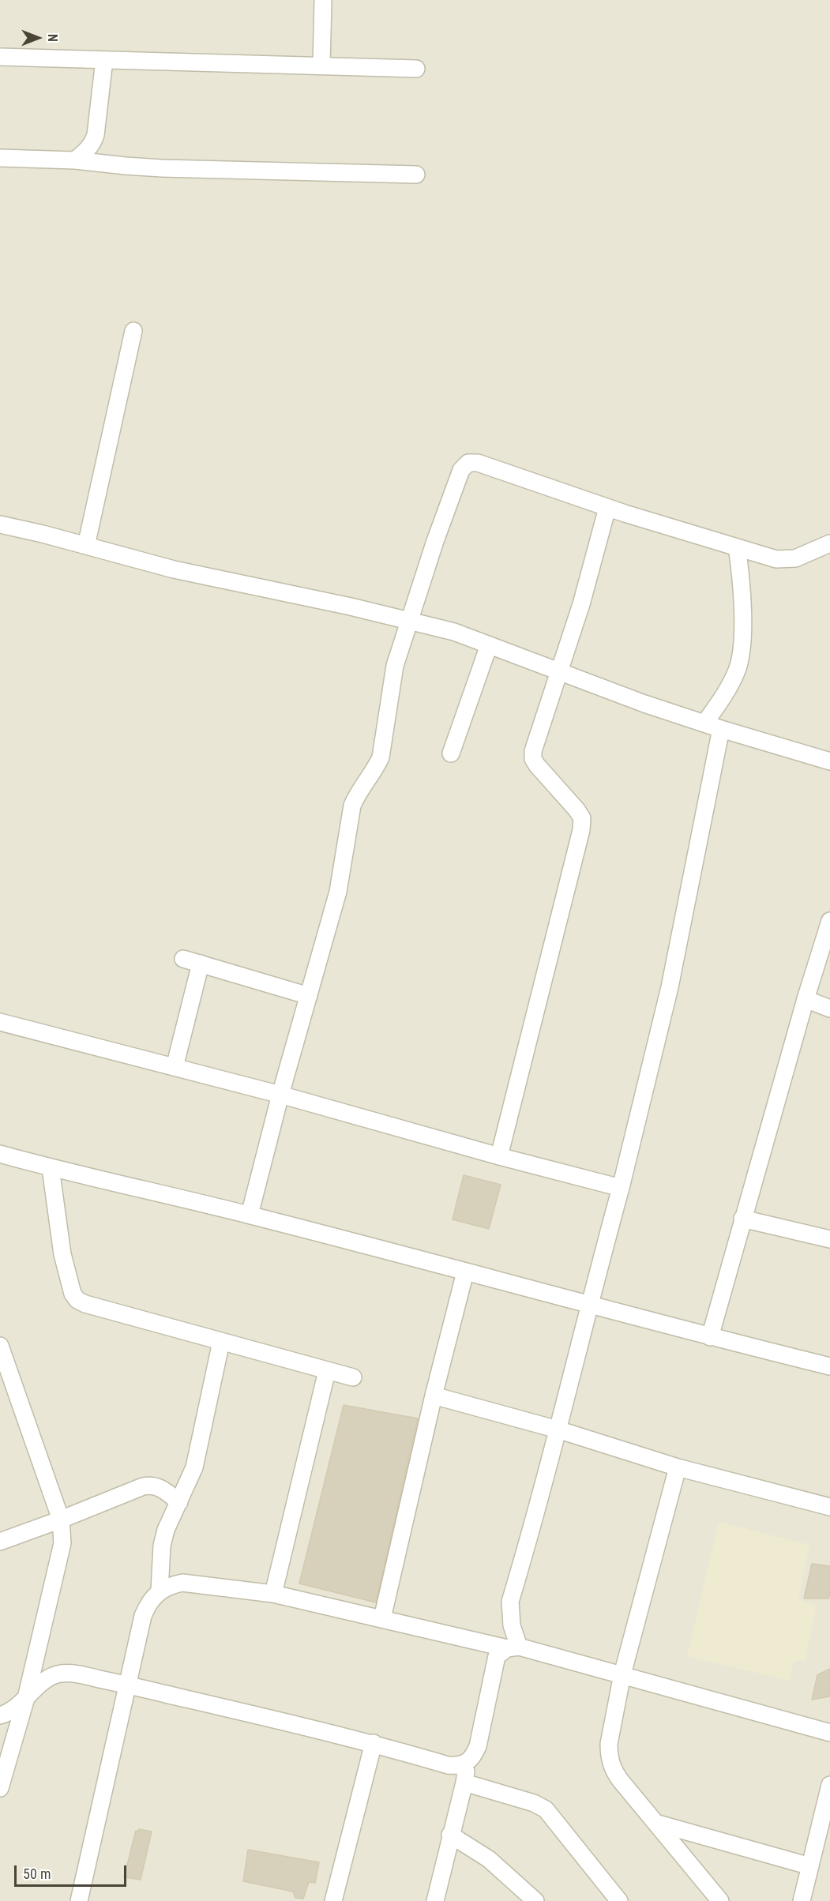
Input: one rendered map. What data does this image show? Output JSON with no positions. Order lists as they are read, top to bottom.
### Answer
{
  "scale_bar": "50 m",
  "north": "right"
}
